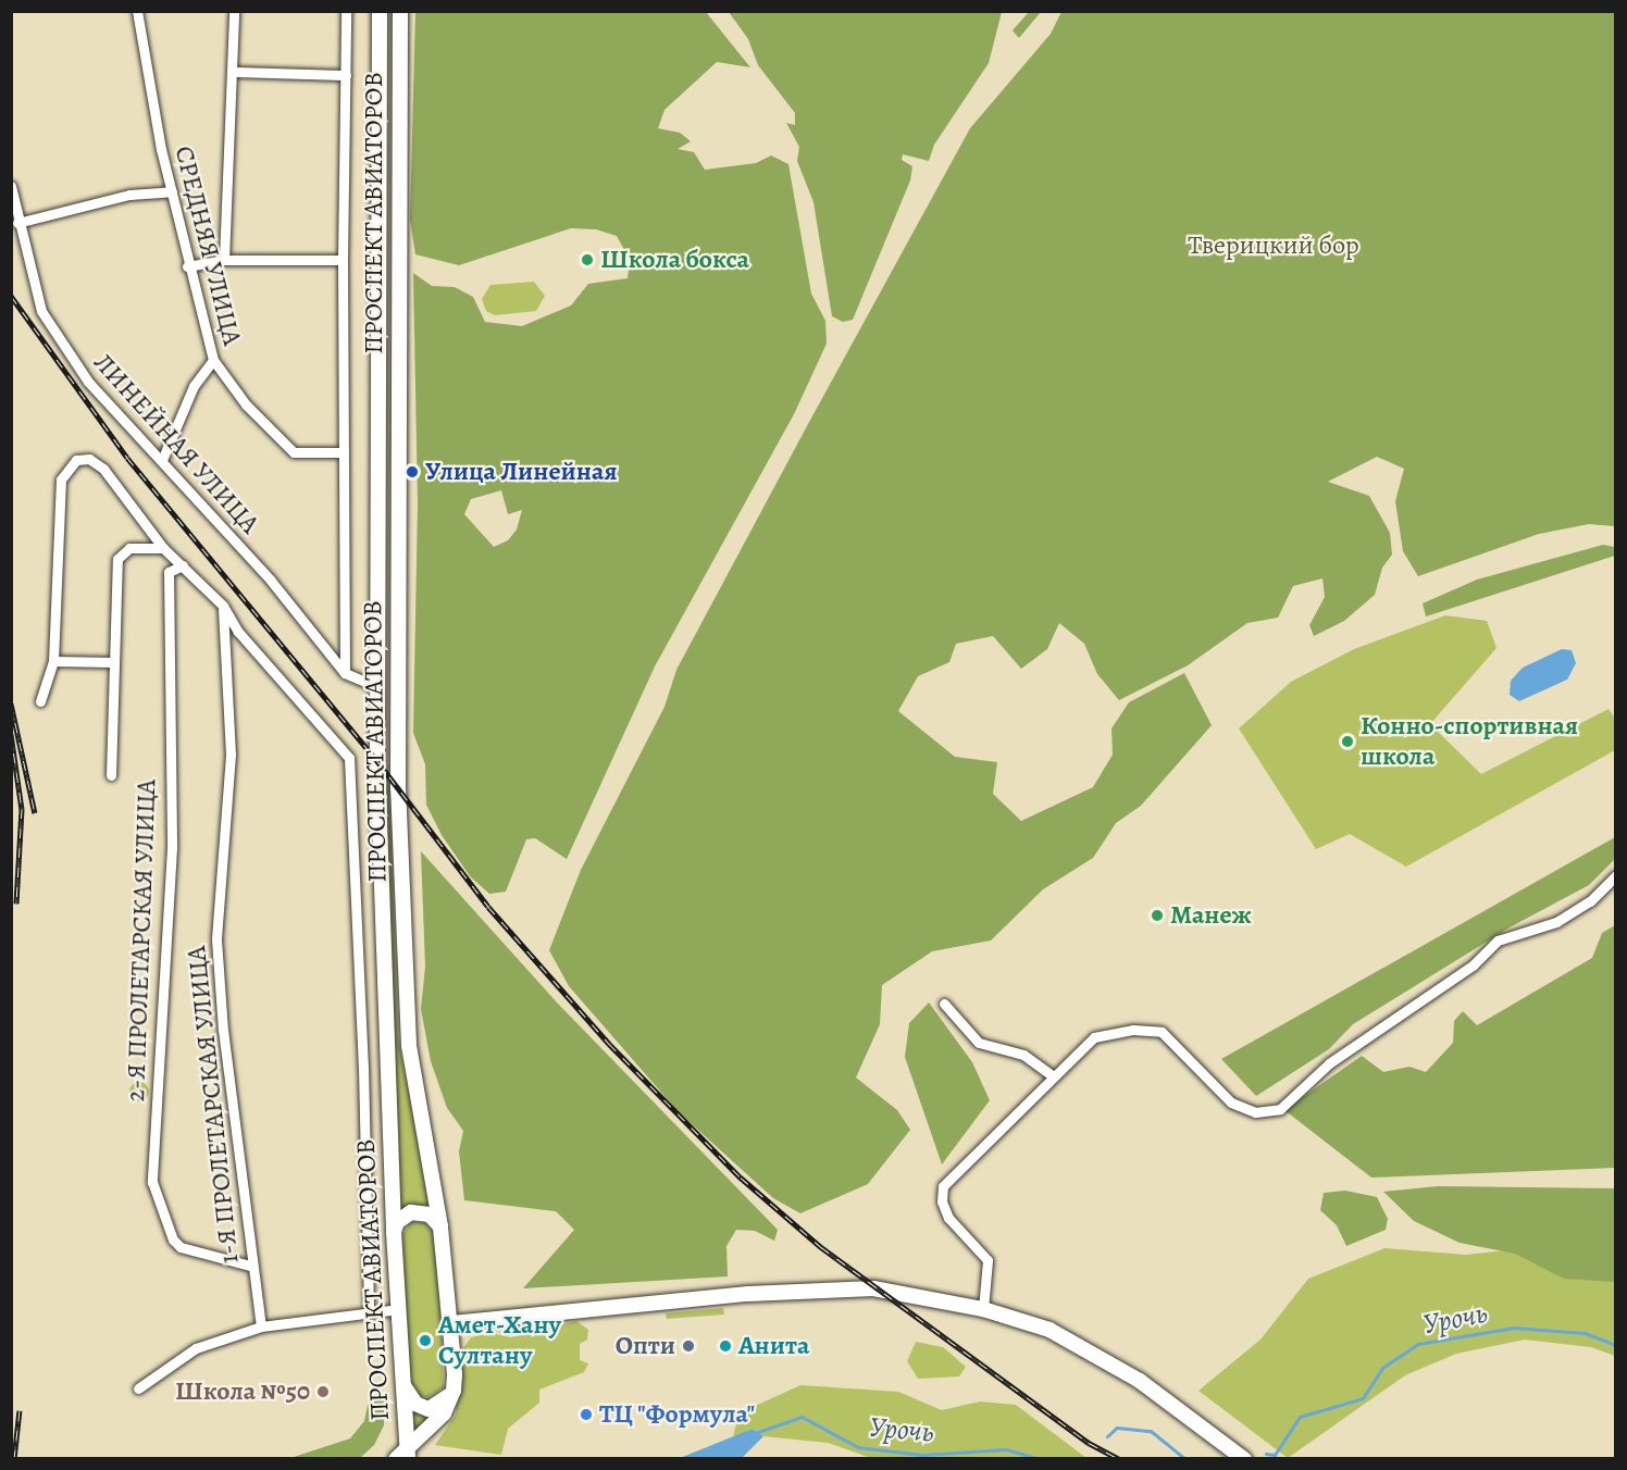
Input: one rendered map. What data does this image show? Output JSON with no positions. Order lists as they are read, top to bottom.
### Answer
{
  "streets": {
    "main road": ["ПРОСПЕКТ АВИАТОРОВ"],
    "street": [
      "СРЕДНЯЯ УЛИЦА",
      "ЛИНЕЙНАЯ УЛИЦА",
      "2-Я ПРОЛЕТАРСКАЯ УЛИЦА",
      "1-Я ПРОЛЕТАРСКАЯ УЛИЦА"
    ]
  },
  "crossings": [
    ["ПРОСПЕКТ АВИАТОРОВ", "СРЕДНЯЯ УЛИЦА"],
    ["ПРОСПЕКТ АВИАТОРОВ", "ЛИНЕЙНАЯ УЛИЦА"],
    ["ПРОСПЕКТ АВИАТОРОВ", "1-Я ПРОЛЕТАРСКАЯ УЛИЦА"],
    ["2-Я ПРОЛЕТАРСКАЯ УЛИЦА", "1-Я ПРОЛЕТАРСКАЯ УЛИЦА"]
  ],
  "water": ["Урочь"],
  "parks": ["Тверицкий бор"],
  "places": [
    "Школа бокса",
    "Улица Линейная",
    "Конно-спортивная школа",
    "Манеж",
    "Амет-Хану Султану",
    "Опти",
    "Анита",
    "Школа №50",
    "ТЦ \"Формула\""
  ]
}
